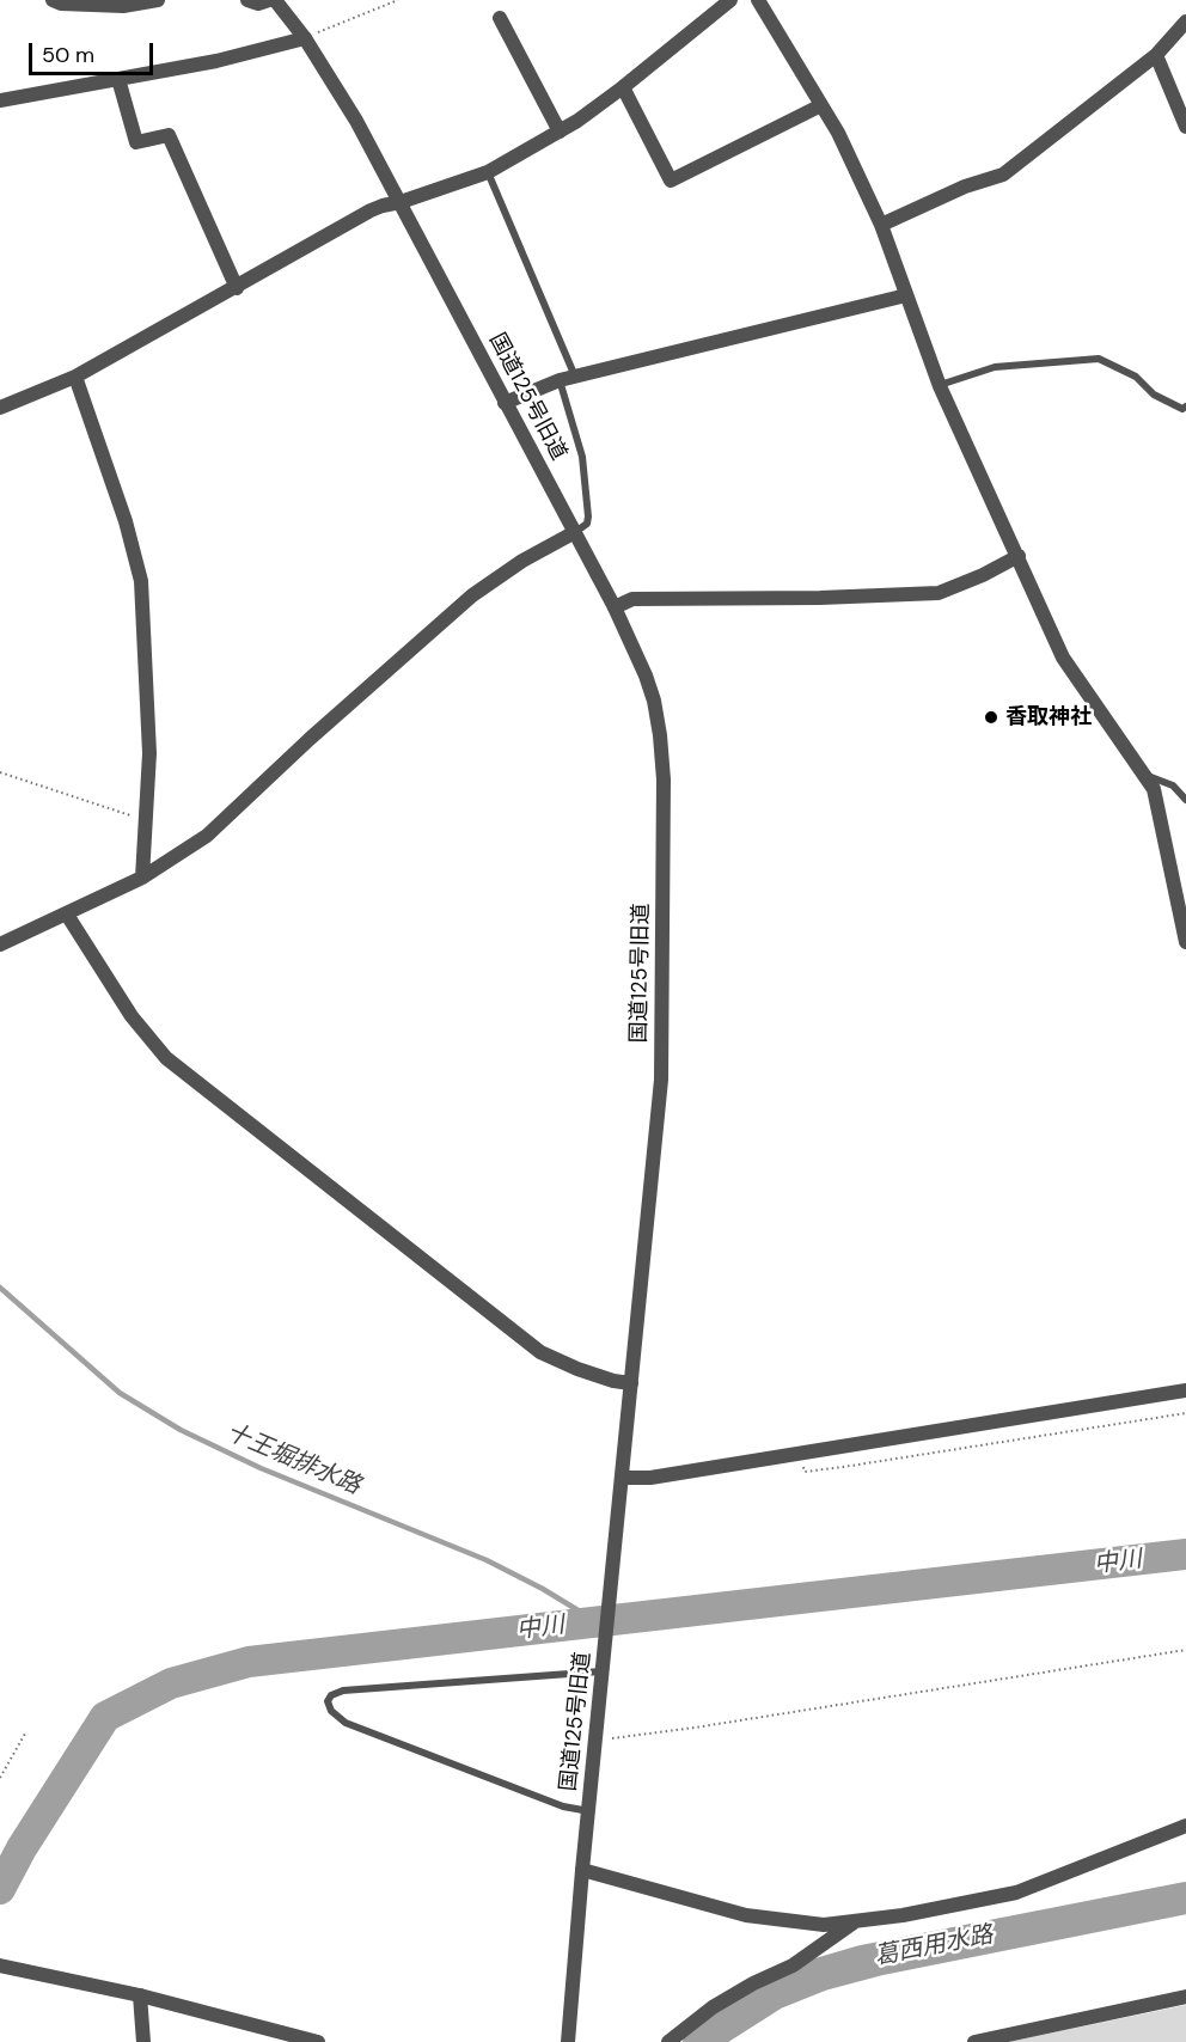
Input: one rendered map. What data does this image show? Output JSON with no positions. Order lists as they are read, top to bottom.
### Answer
{
  "streets": {
    "street": ["国道125号旧道"]
  },
  "water": ["十王堀排水路", "中川", "葛西用水路"],
  "places": ["香取神社"],
  "scale_bar": "50 m"
}
